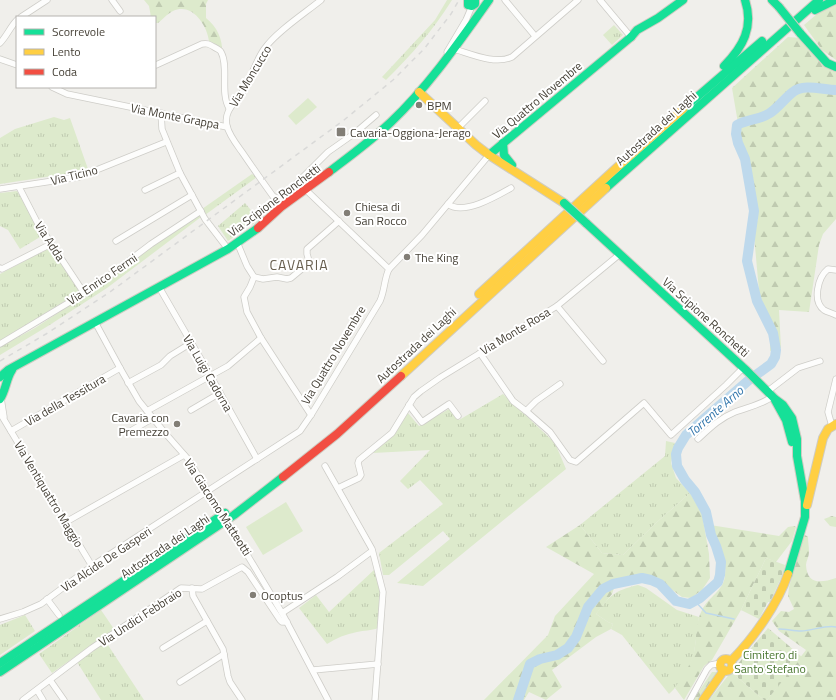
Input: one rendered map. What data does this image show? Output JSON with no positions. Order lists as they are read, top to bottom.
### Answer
{
  "streets": {
    "main road": ["Via Quattro Novembre", "Autostrada dei Laghi", "Via Scipione Ronchetti"],
    "street": [
      "Via Moncucco",
      "Via Monte Grappa",
      "Via Ticino",
      "Via Adda",
      "Via Enrico Fermi",
      "Via Monte Rosa",
      "Via Luigi Cadorna",
      "Via della Tessitura",
      "Via Ventiquattro Maggio",
      "Via Giacomo Matteotti",
      "Via Alcide De Gasperi",
      "Via Undici Febbraio"
    ]
  },
  "crossings": [
    ["Via Moncucco", "Via Monte Grappa"],
    ["Via Quattro Novembre", "Via Luigi Cadorna"],
    ["Via Quattro Novembre", "Via Giacomo Matteotti"],
    ["Via Quattro Novembre", "Via Alcide De Gasperi"],
    ["Via Monte Grappa", "Via Scipione Ronchetti"],
    ["Via Ticino", "Via Adda"],
    ["Via Scipione Ronchetti", "Via Monte Rosa"],
    ["Via Scipione Ronchetti", "Via Luigi Cadorna"],
    ["Via Scipione Ronchetti", "Via Ventiquattro Maggio"],
    ["Via Scipione Ronchetti", "Via Giacomo Matteotti"],
    ["Via Adda", "Via Enrico Fermi"],
    ["Via della Tessitura", "Via Ventiquattro Maggio"],
    ["Via della Tessitura", "Via Giacomo Matteotti"],
    ["Via Ventiquattro Maggio", "Via Alcide De Gasperi"],
    ["Via Giacomo Matteotti", "Via Alcide De Gasperi"],
    ["Via Giacomo Matteotti", "Via Undici Febbraio"]
  ],
  "districts": ["CAVARIA"],
  "water": ["Torrente Arno"],
  "parks": ["Cimitero di Santo Stefano"],
  "places": {
    "other": [
      "BPM",
      "Chiesa di San Rocco",
      "The King",
      "Cavaria con Premezzo",
      "Ocoptus"
    ],
    "transit": ["Cavaria-Oggiona-Jerago"]
  },
  "legend": ["Scorrevole", "Lento", "Coda"]
}
